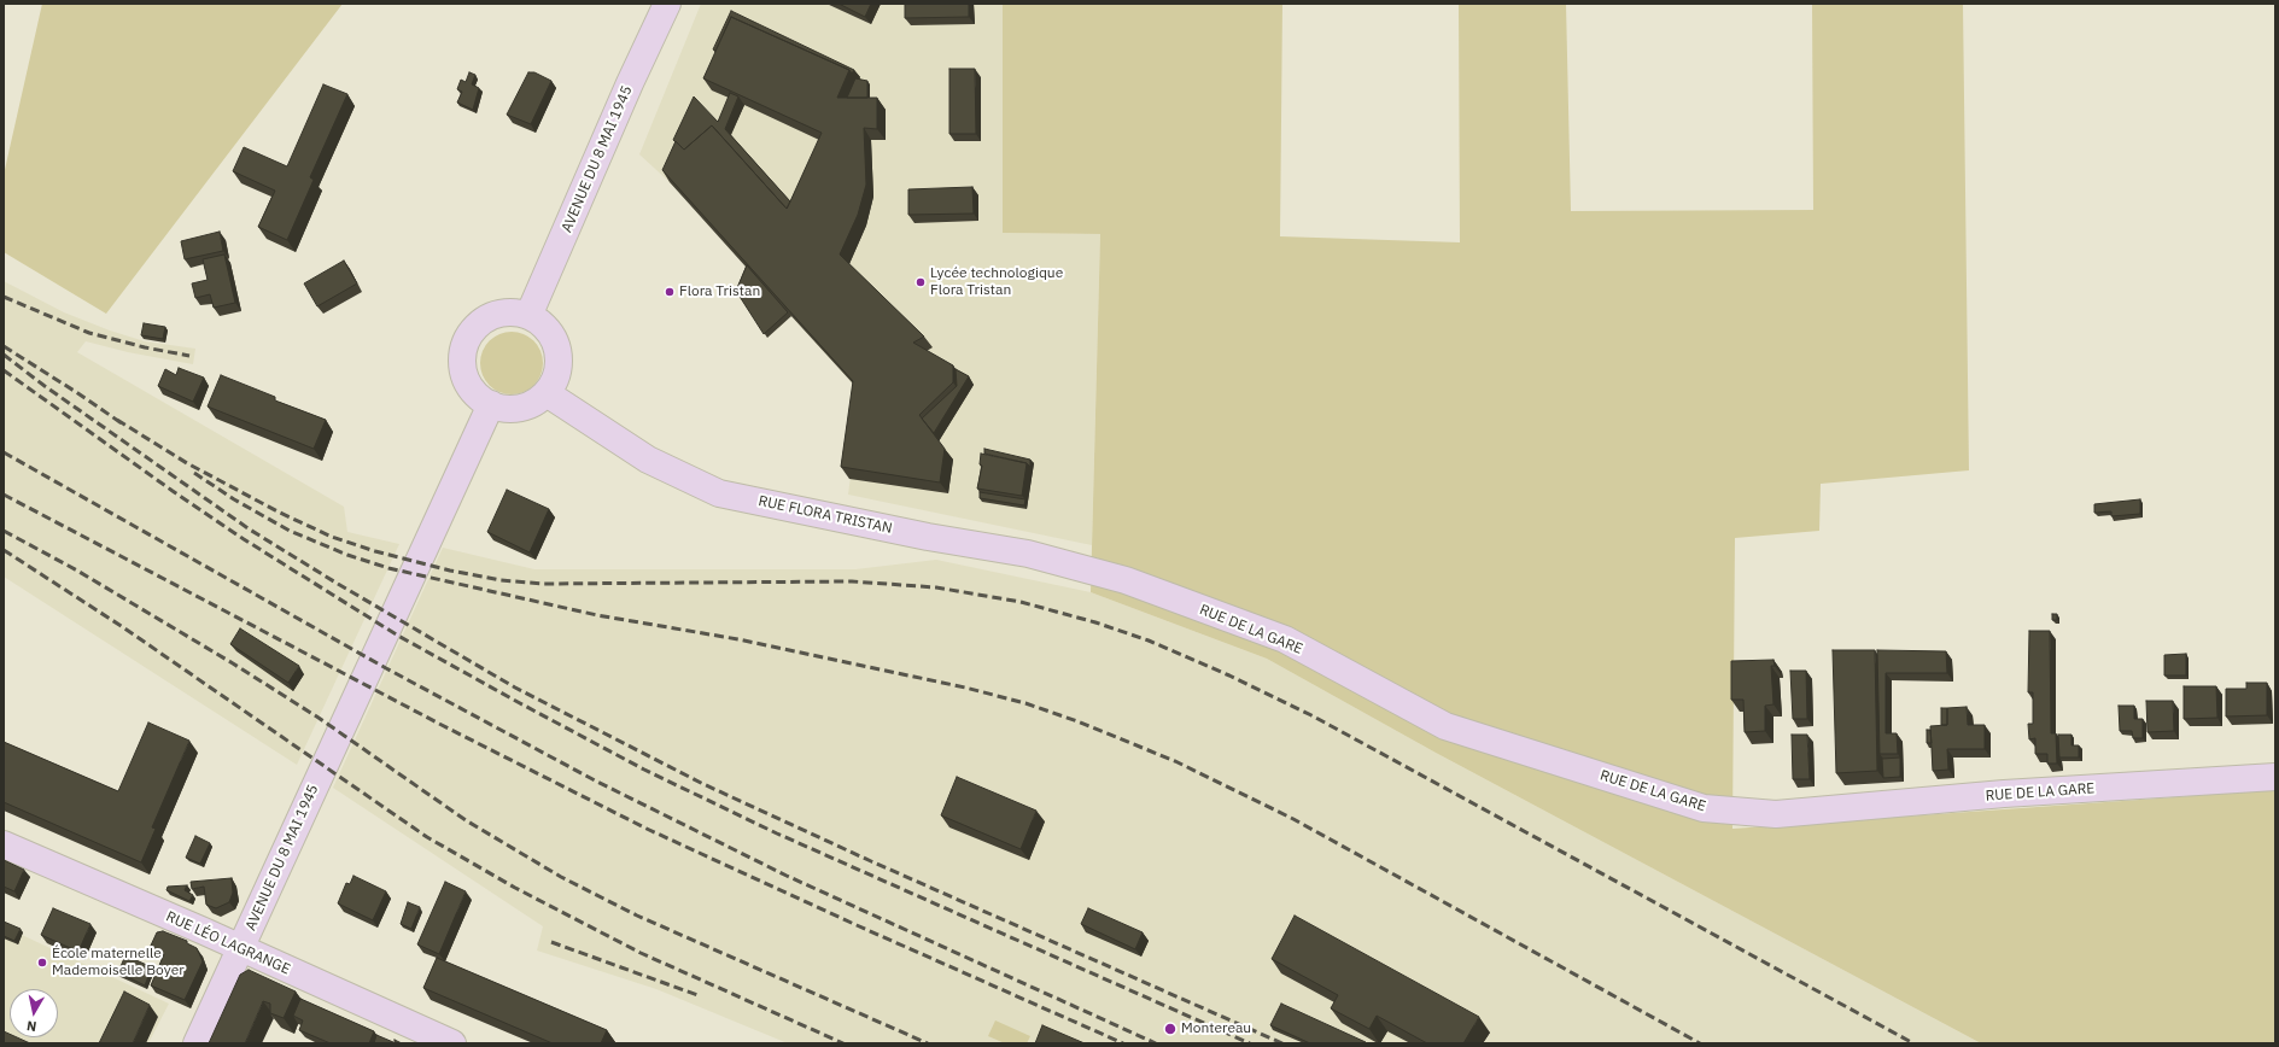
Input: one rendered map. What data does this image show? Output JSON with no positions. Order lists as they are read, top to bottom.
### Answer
{
  "streets": {
    "main road": [
      "AVENUE DU 8 MAI 1945",
      "RUE FLORA TRISTAN",
      "RUE DE LA GARE",
      "RUE LÉO LAGRANGE"
    ]
  },
  "crossings": [
    ["AVENUE DU 8 MAI 1945", "RUE FLORA TRISTAN"],
    ["AVENUE DU 8 MAI 1945", "RUE LÉO LAGRANGE"],
    ["RUE FLORA TRISTAN", "RUE DE LA GARE"]
  ],
  "places": [
    "Lycée technologique Flora Tristan",
    "Flora Tristan",
    "École maternelle Mademoiselle Boyer",
    "Montereau"
  ],
  "north": "bottom"
}
